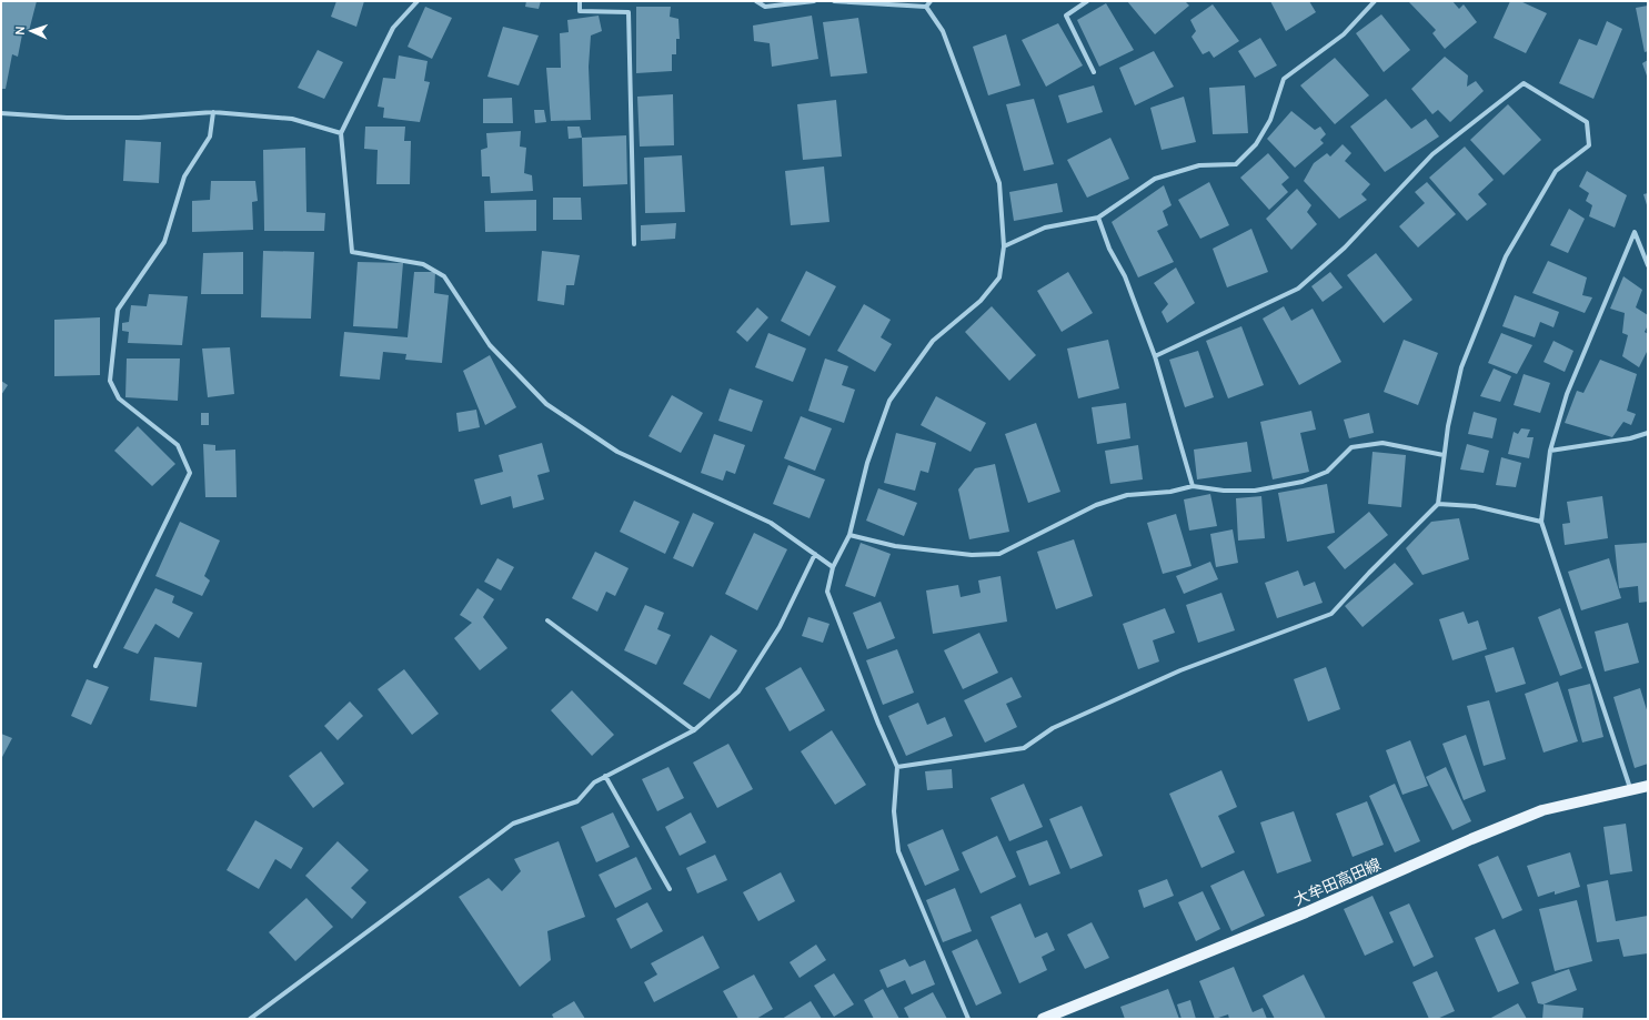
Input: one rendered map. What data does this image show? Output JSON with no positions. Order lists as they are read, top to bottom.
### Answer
{
  "streets": {
    "main road": ["大牟田高田線"]
  },
  "north": "left"
}
